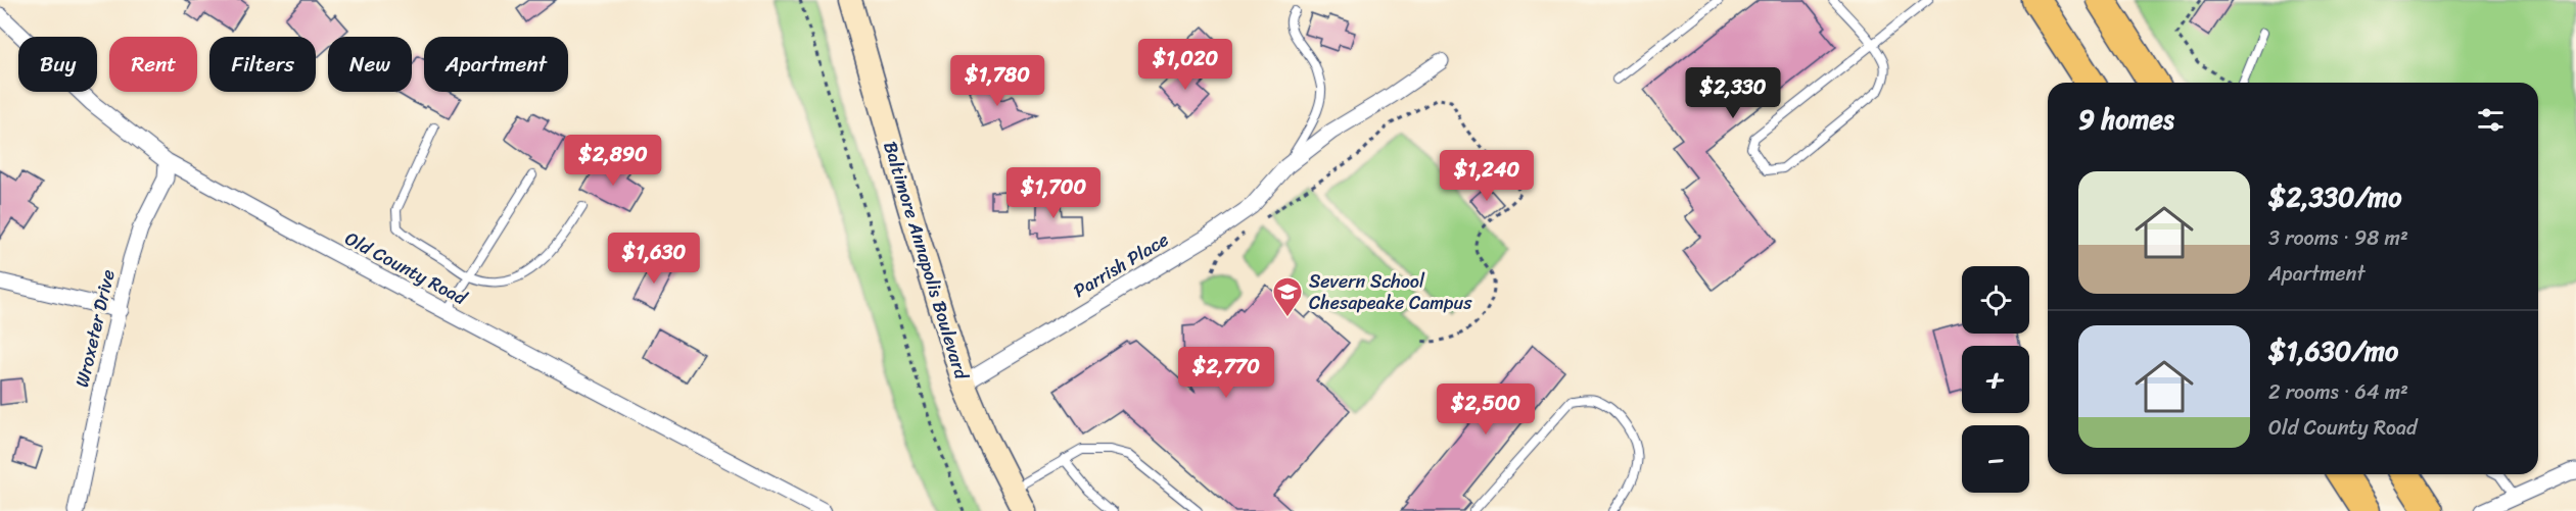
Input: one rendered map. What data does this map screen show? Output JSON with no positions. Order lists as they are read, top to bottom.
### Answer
{
  "streets": {
    "street": [
      "Baltimore Annapolis Boulevard",
      "Parrish Place",
      "Old County Road",
      "Wroxeter Drive"
    ]
  },
  "crossings": [
    ["Baltimore Annapolis Boulevard", "Parrish Place"],
    ["Old County Road", "Wroxeter Drive"]
  ],
  "places": {
    "school or university": ["Severn School Chesapeake Campus"]
  },
  "page": {
    "chip": [
      "Buy",
      "Rent",
      "Filters",
      "New",
      "Apartment"
    ],
    "price": [
      "$1,020",
      "$1,780",
      "$2,330",
      "$2,890",
      "$1,240",
      "$1,700",
      "$1,630",
      "$2,770",
      "$2,500"
    ],
    "heading": "9 homes",
    "list": [
      {
        "name": "$2,330/mo",
        "note": "3 rooms · 98 m² · Apartment"
      },
      {
        "name": "$1,630/mo",
        "note": "2 rooms · 64 m² · Old County Road"
      }
    ],
    "map_buttons": ["+", "−"]
  }
}
